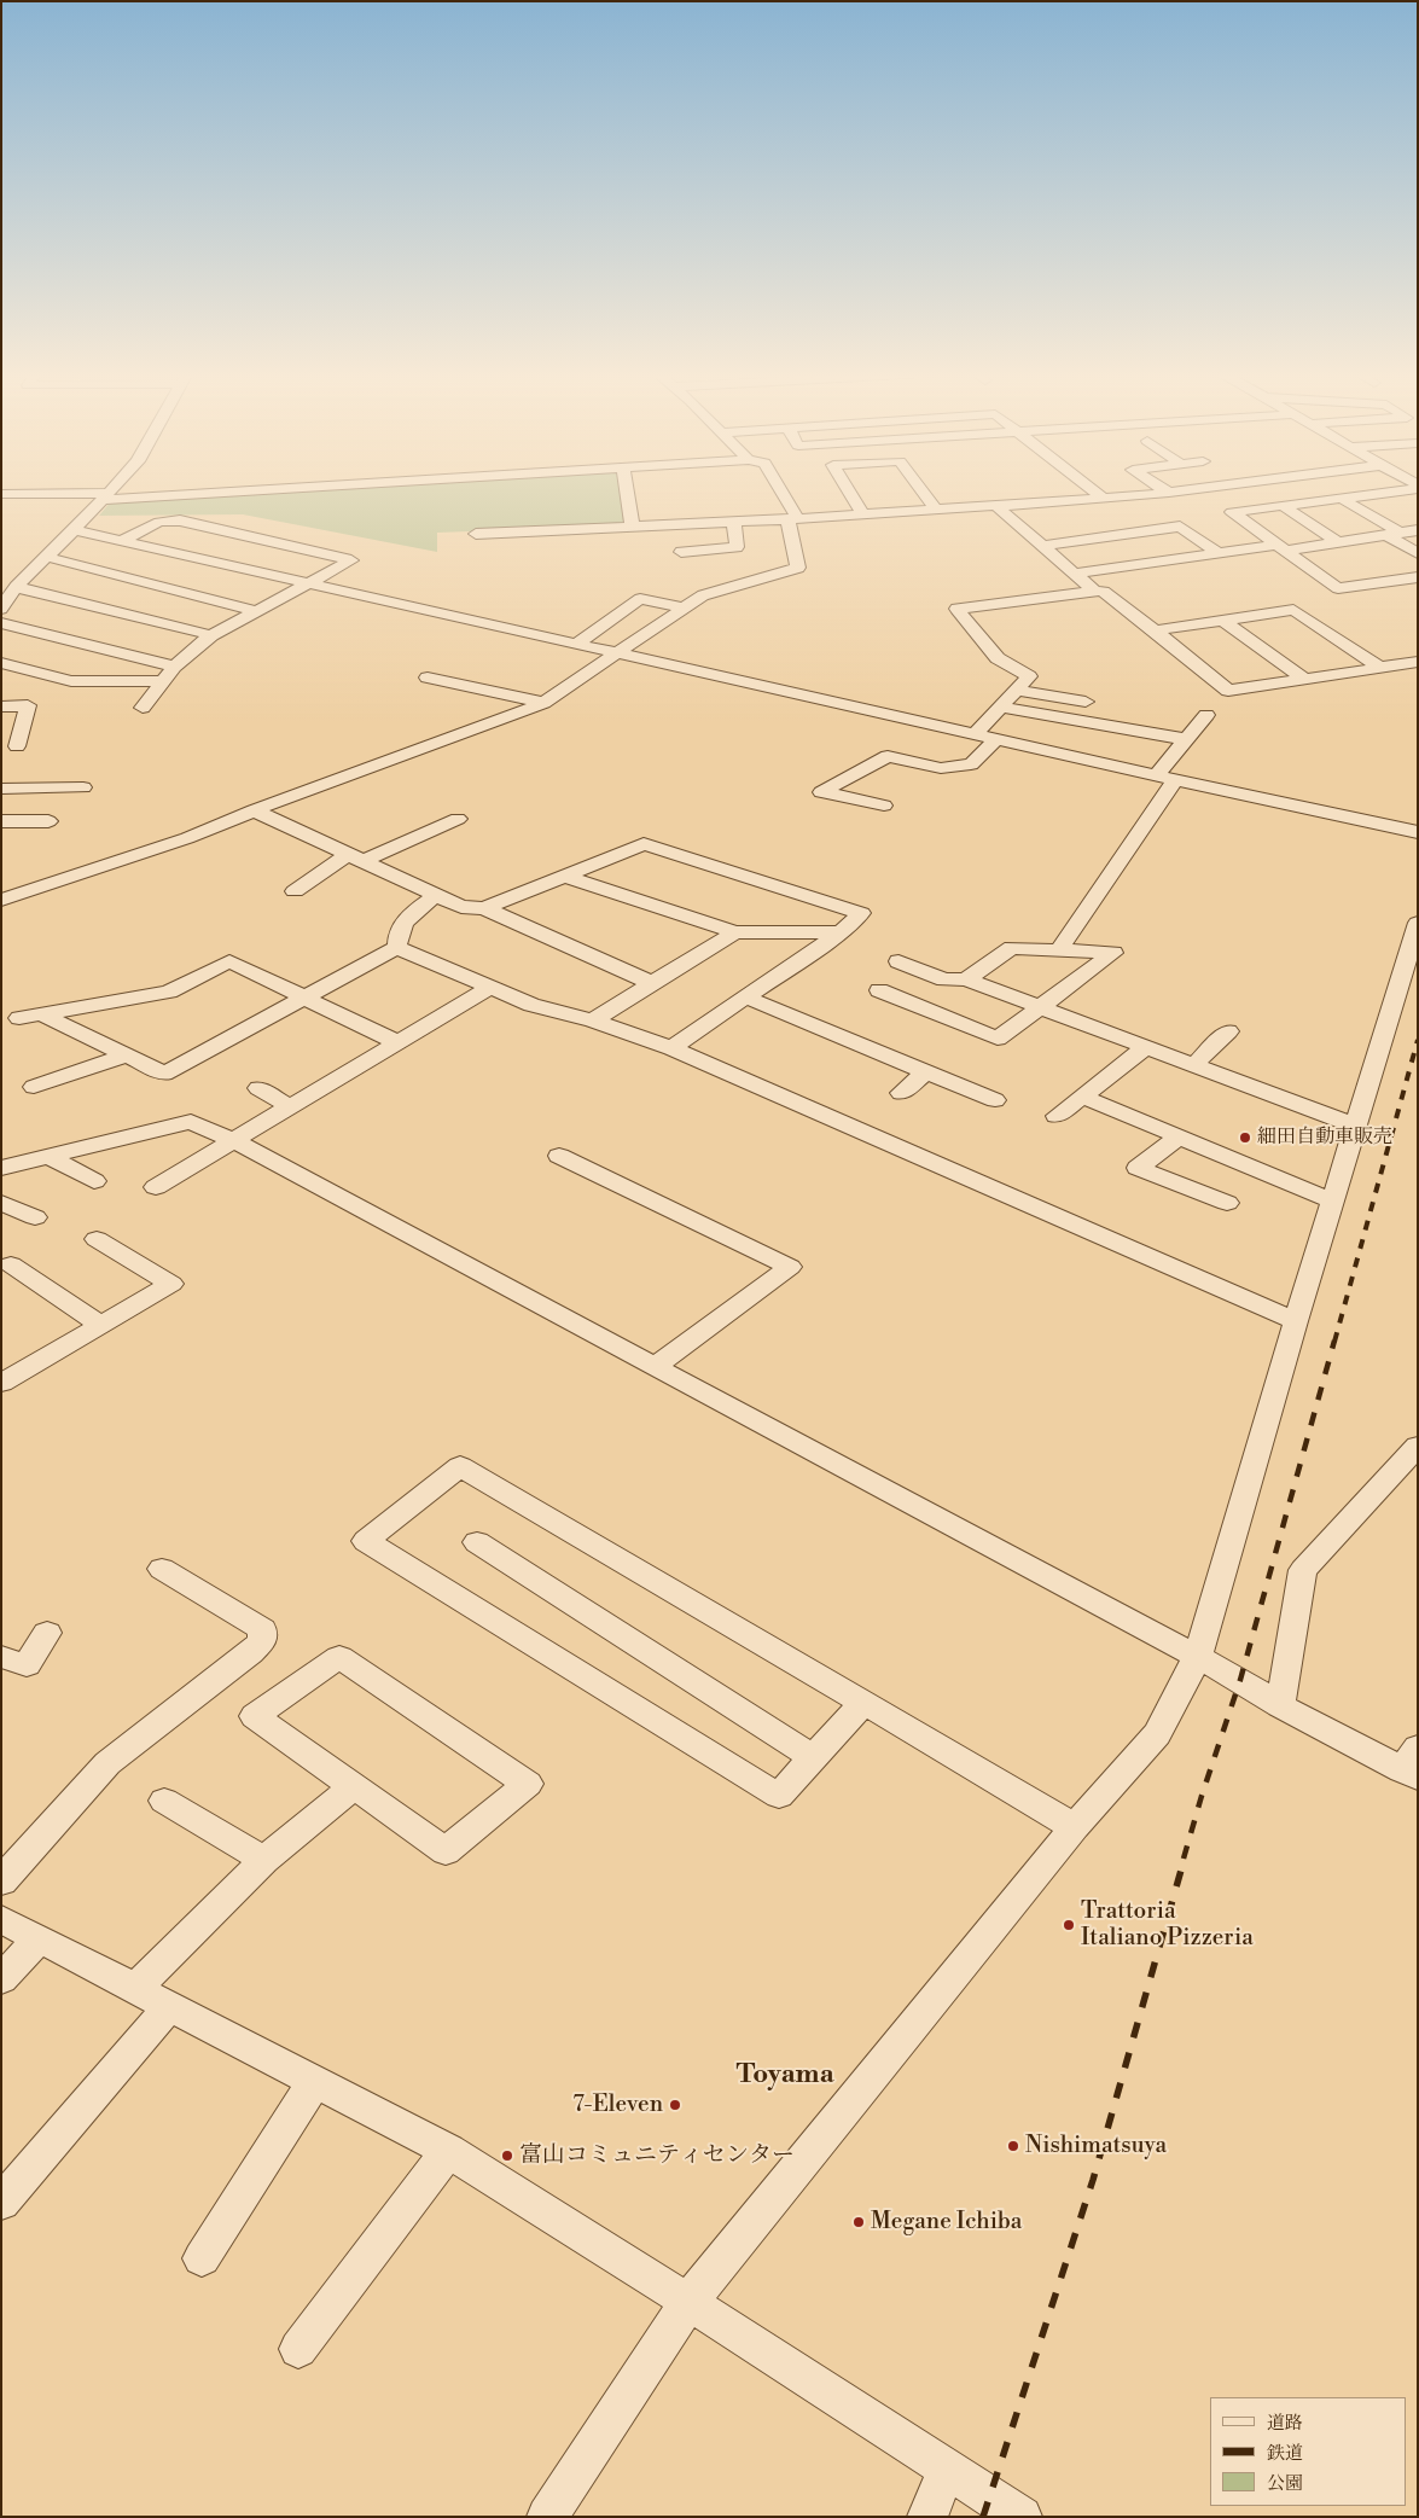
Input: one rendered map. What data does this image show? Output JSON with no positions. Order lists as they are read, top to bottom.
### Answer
{
  "districts": ["Toyama"],
  "places": [
    "細田自動車販売",
    "Trattoria Italiano Pizzeria",
    "7-Eleven",
    "Nishimatsuya",
    "富山コミュニティセンター",
    "Megane Ichiba"
  ],
  "legend": ["道路", "鉄道", "公園"]
}
